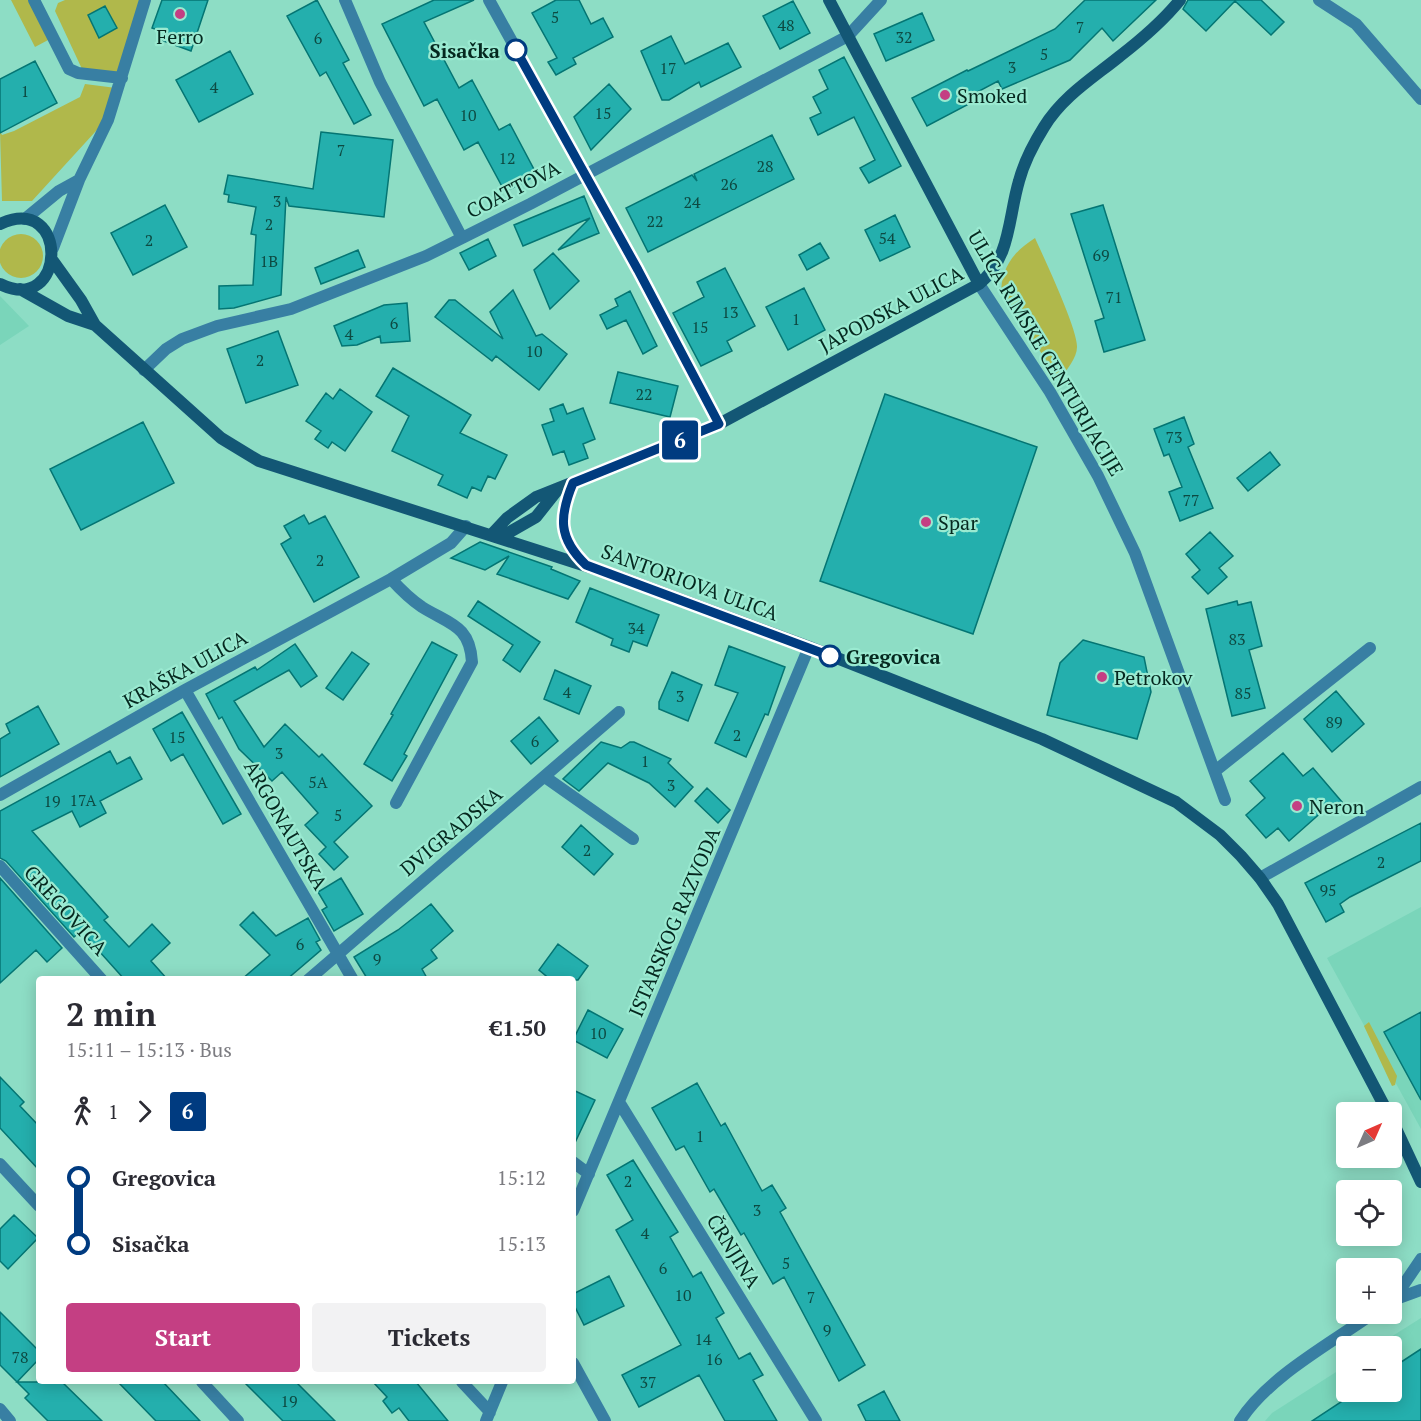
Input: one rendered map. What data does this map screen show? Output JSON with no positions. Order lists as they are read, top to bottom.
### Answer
{
  "streets": {
    "main road": ["JAPODSKA ULICA", "ULICA RIMSKE CENTURIJACIJE", "SANTORIOVA ULICA"],
    "street": [
      "COATTOVA",
      "KRAŠKA ULICA",
      "ARGONAUTSKA",
      "DVIGRADSKA",
      "GREGOVICA",
      "ISTARSKOG RAZVODA",
      "ČRNJINA"
    ]
  },
  "crossings": [
    ["COATTOVA", "ULICA RIMSKE CENTURIJACIJE"],
    ["COATTOVA", "SANTORIOVA ULICA"],
    ["JAPODSKA ULICA", "ULICA RIMSKE CENTURIJACIJE"],
    ["JAPODSKA ULICA", "SANTORIOVA ULICA"],
    ["SANTORIOVA ULICA", "KRAŠKA ULICA"],
    ["SANTORIOVA ULICA", "ISTARSKOG RAZVODA"],
    ["KRAŠKA ULICA", "ARGONAUTSKA"],
    ["ARGONAUTSKA", "DVIGRADSKA"],
    ["ISTARSKOG RAZVODA", "ČRNJINA"]
  ],
  "places": [
    "Ferro",
    "Sisačka",
    "Smoked",
    "Spar",
    "Gregovica",
    "Petrokov",
    "Neron"
  ],
  "lines": ["bus line 6"],
  "house_numbers": [
    "5",
    "48",
    "7",
    "32",
    "6",
    "5",
    "3",
    "17",
    "4",
    "1",
    "15",
    "10",
    "7",
    "12",
    "28",
    "26",
    "3",
    "24",
    "22",
    "2",
    "54",
    "2",
    "69",
    "1B",
    "71",
    "13",
    "1",
    "6",
    "15",
    "4",
    "10",
    "2",
    "22",
    "73",
    "77",
    "2",
    "34",
    "83",
    "4",
    "85",
    "3",
    "89",
    "2",
    "15",
    "6",
    "3",
    "1",
    "5A",
    "3",
    "17A",
    "19",
    "5",
    "2",
    "2",
    "95",
    "6",
    "9",
    "10",
    "1",
    "2",
    "3",
    "4",
    "5",
    "6",
    "10",
    "7",
    "9",
    "14",
    "78",
    "16",
    "37",
    "19"
  ],
  "north": "top right",
  "page": {
    "on_map": "6",
    "heading": ["2 min", "15:11 – 15:13 · Bus", "€1.50"],
    "legs": ["1", "6"],
    "map_buttons": ["+", "−"],
    "list": [
      {
        "name": "Gregovica",
        "value": "15:12"
      },
      {
        "name": "Sisačka",
        "value": "15:13"
      }
    ],
    "buttons": ["Start", "Tickets"]
  }
}
